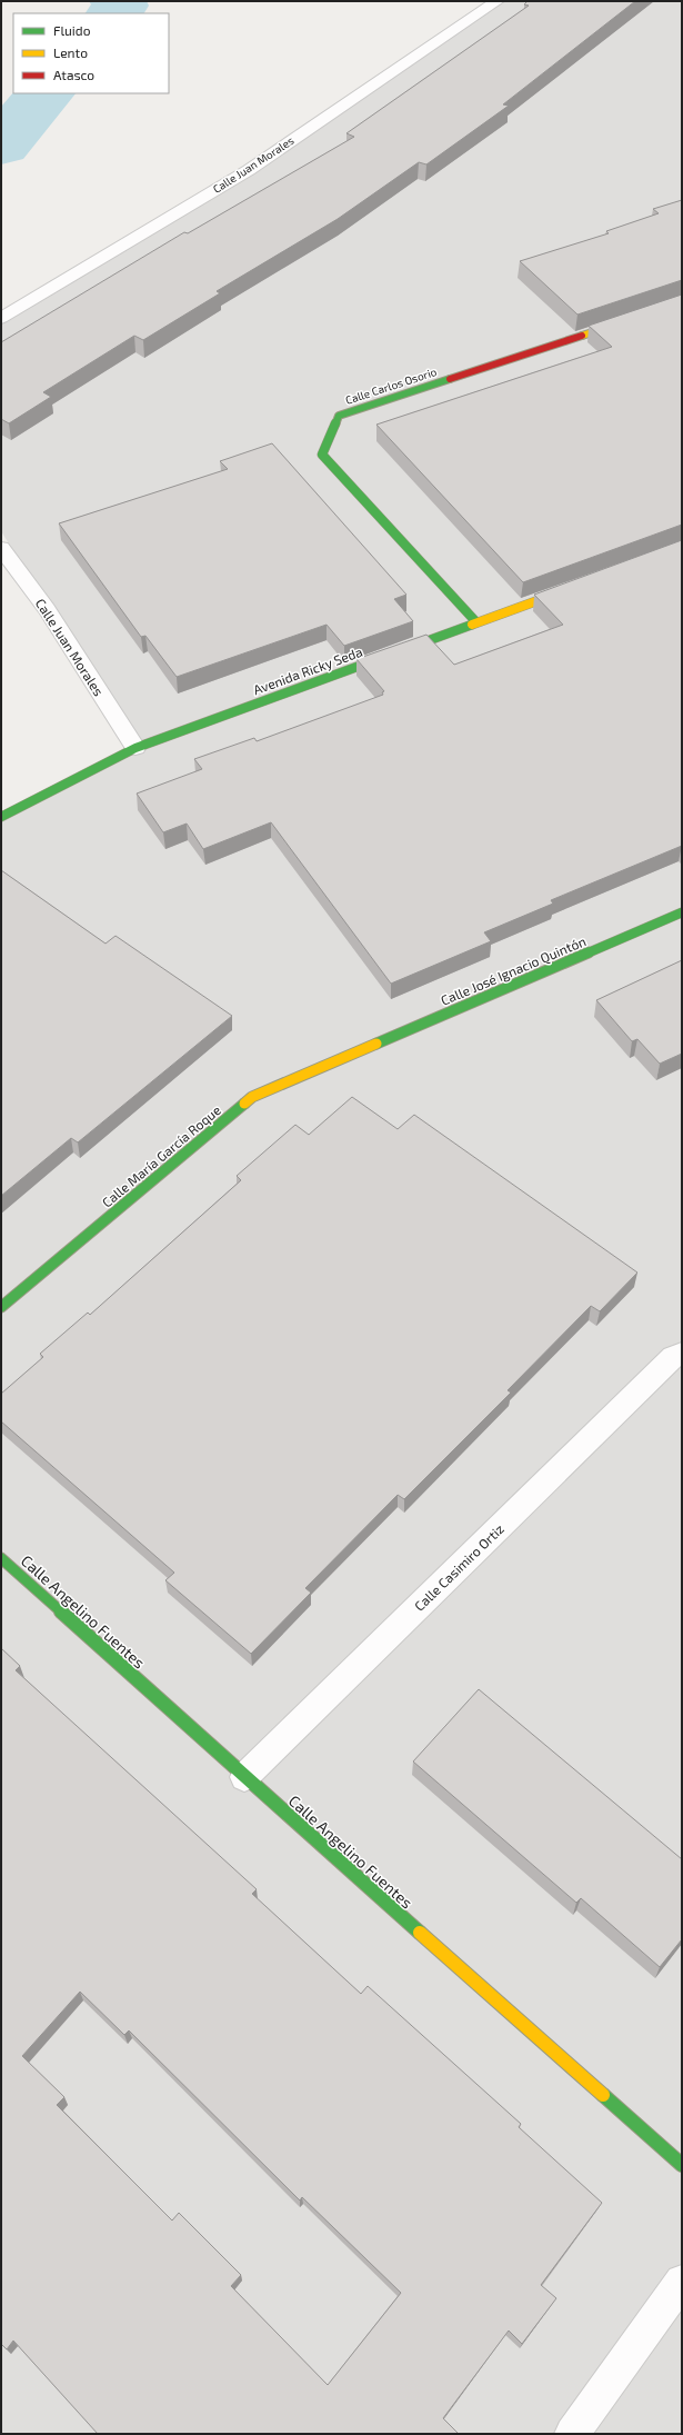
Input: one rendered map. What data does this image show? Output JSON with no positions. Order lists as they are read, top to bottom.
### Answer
{
  "streets": {
    "street": [
      "Calle Juan Morales",
      "Calle Carlos Osorio",
      "Avenida Ricky Seda",
      "Calle José Ignacio Quintón",
      "Calle María García Roque",
      "Calle Casimiro Ortiz",
      "Calle Angelino Fuentes"
    ]
  },
  "crossings": [
    ["Calle Juan Morales", "Avenida Ricky Seda"],
    ["Calle Carlos Osorio", "Avenida Ricky Seda"],
    ["Calle José Ignacio Quintón", "Calle María García Roque"],
    ["Calle Casimiro Ortiz", "Calle Angelino Fuentes"]
  ],
  "legend": ["Fluido", "Lento", "Atasco"]
}
